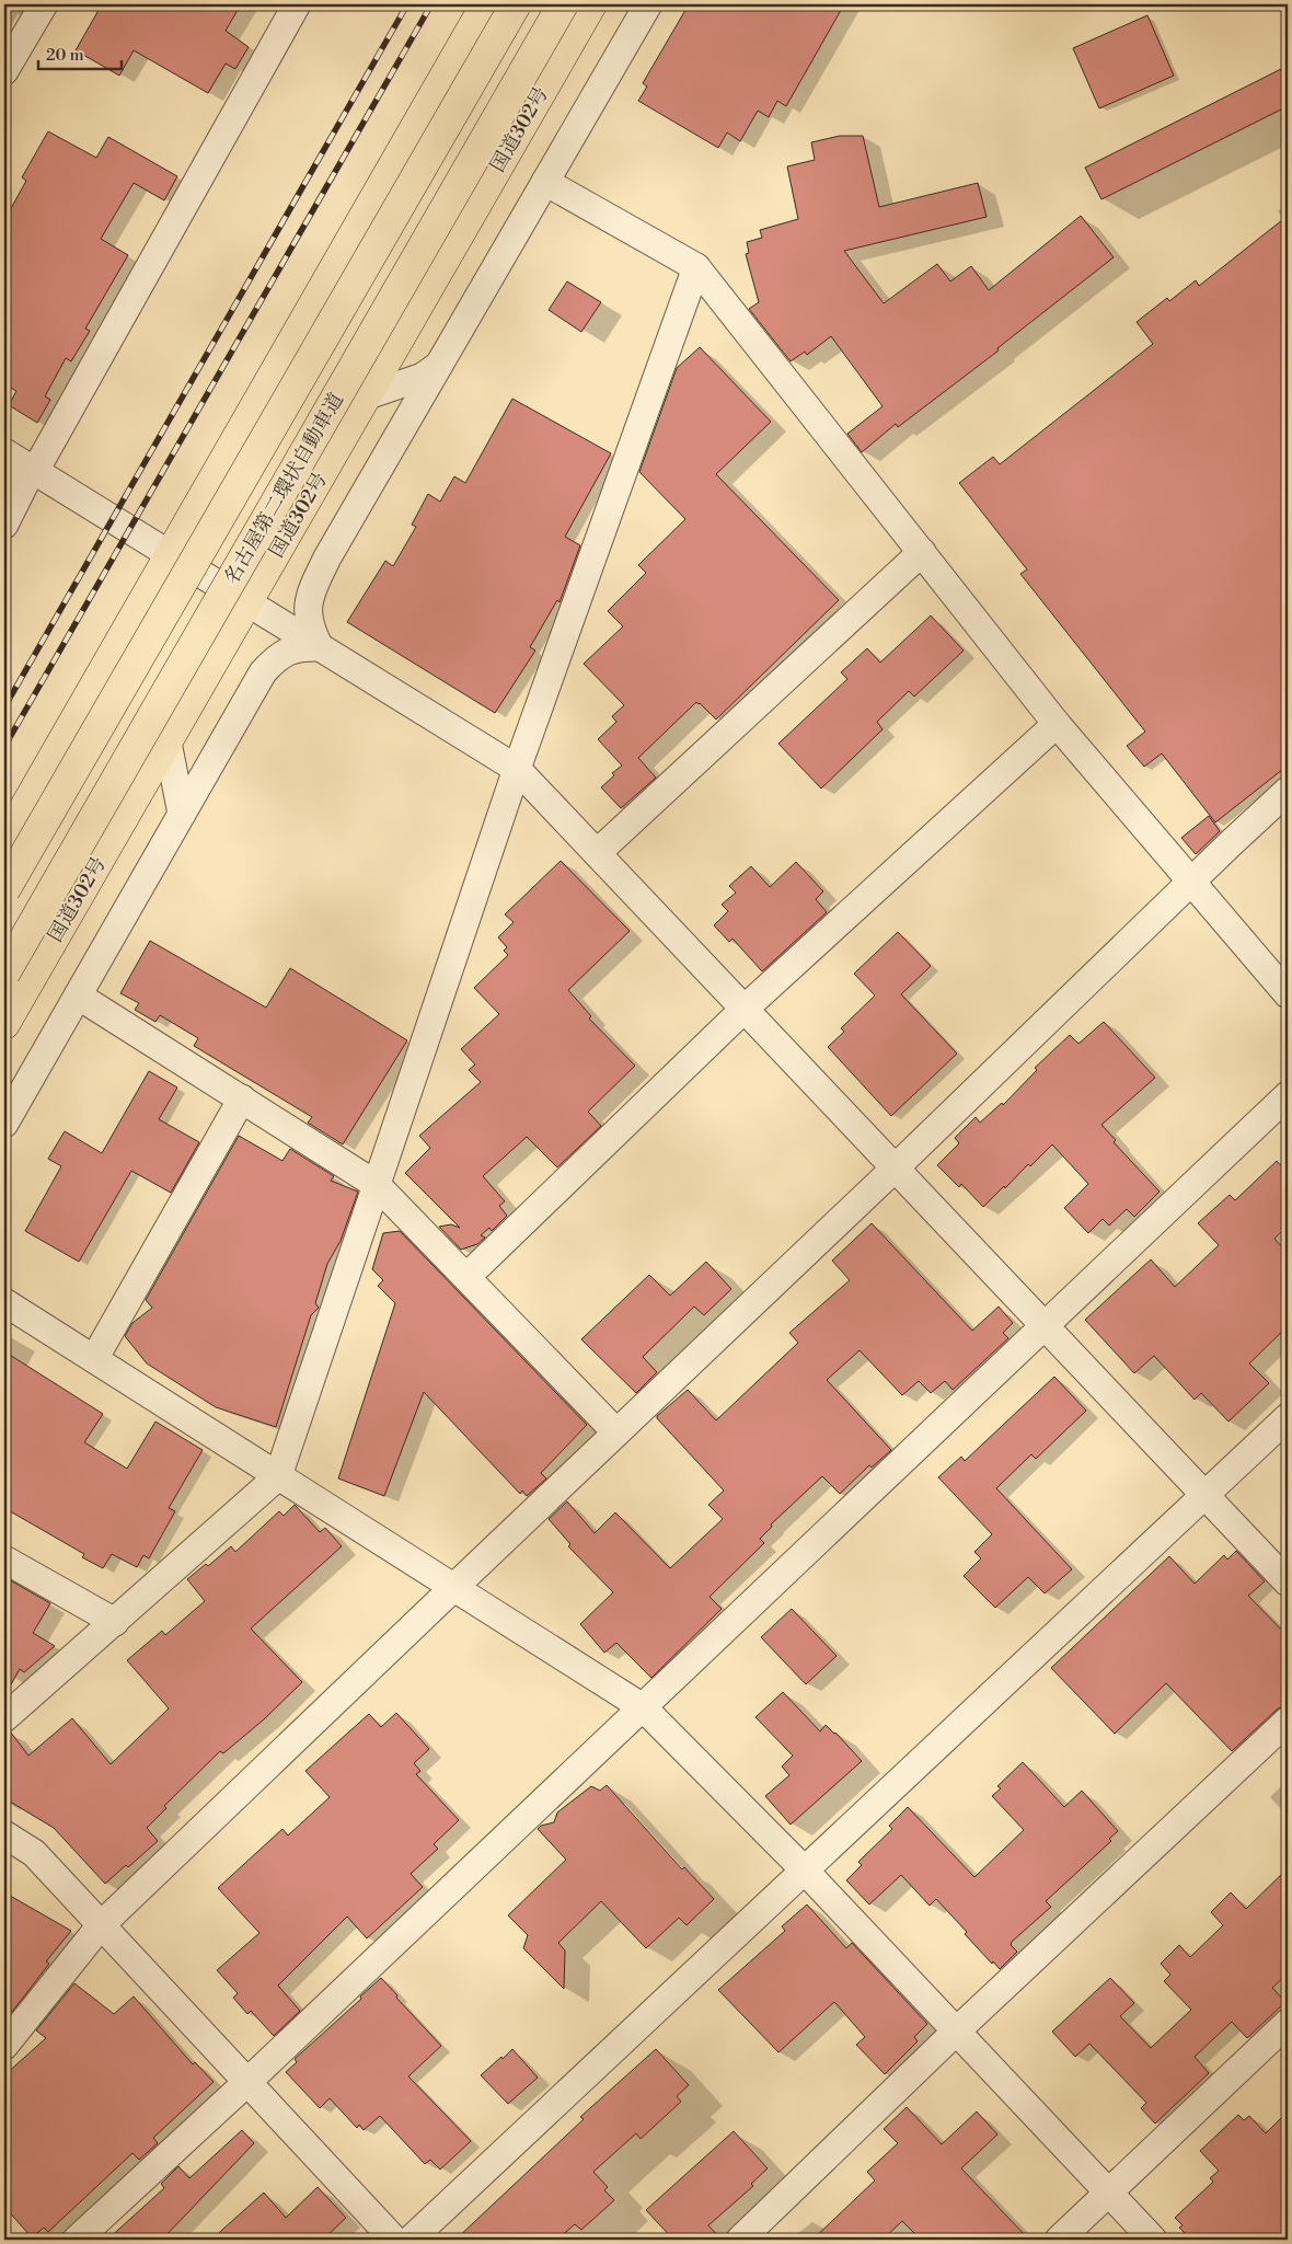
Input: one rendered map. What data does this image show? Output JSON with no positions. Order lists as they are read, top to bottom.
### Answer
{
  "streets": {
    "highway": ["国道302号", "名古屋第二環状自動車道"]
  },
  "scale_bar": "20 m"
}
